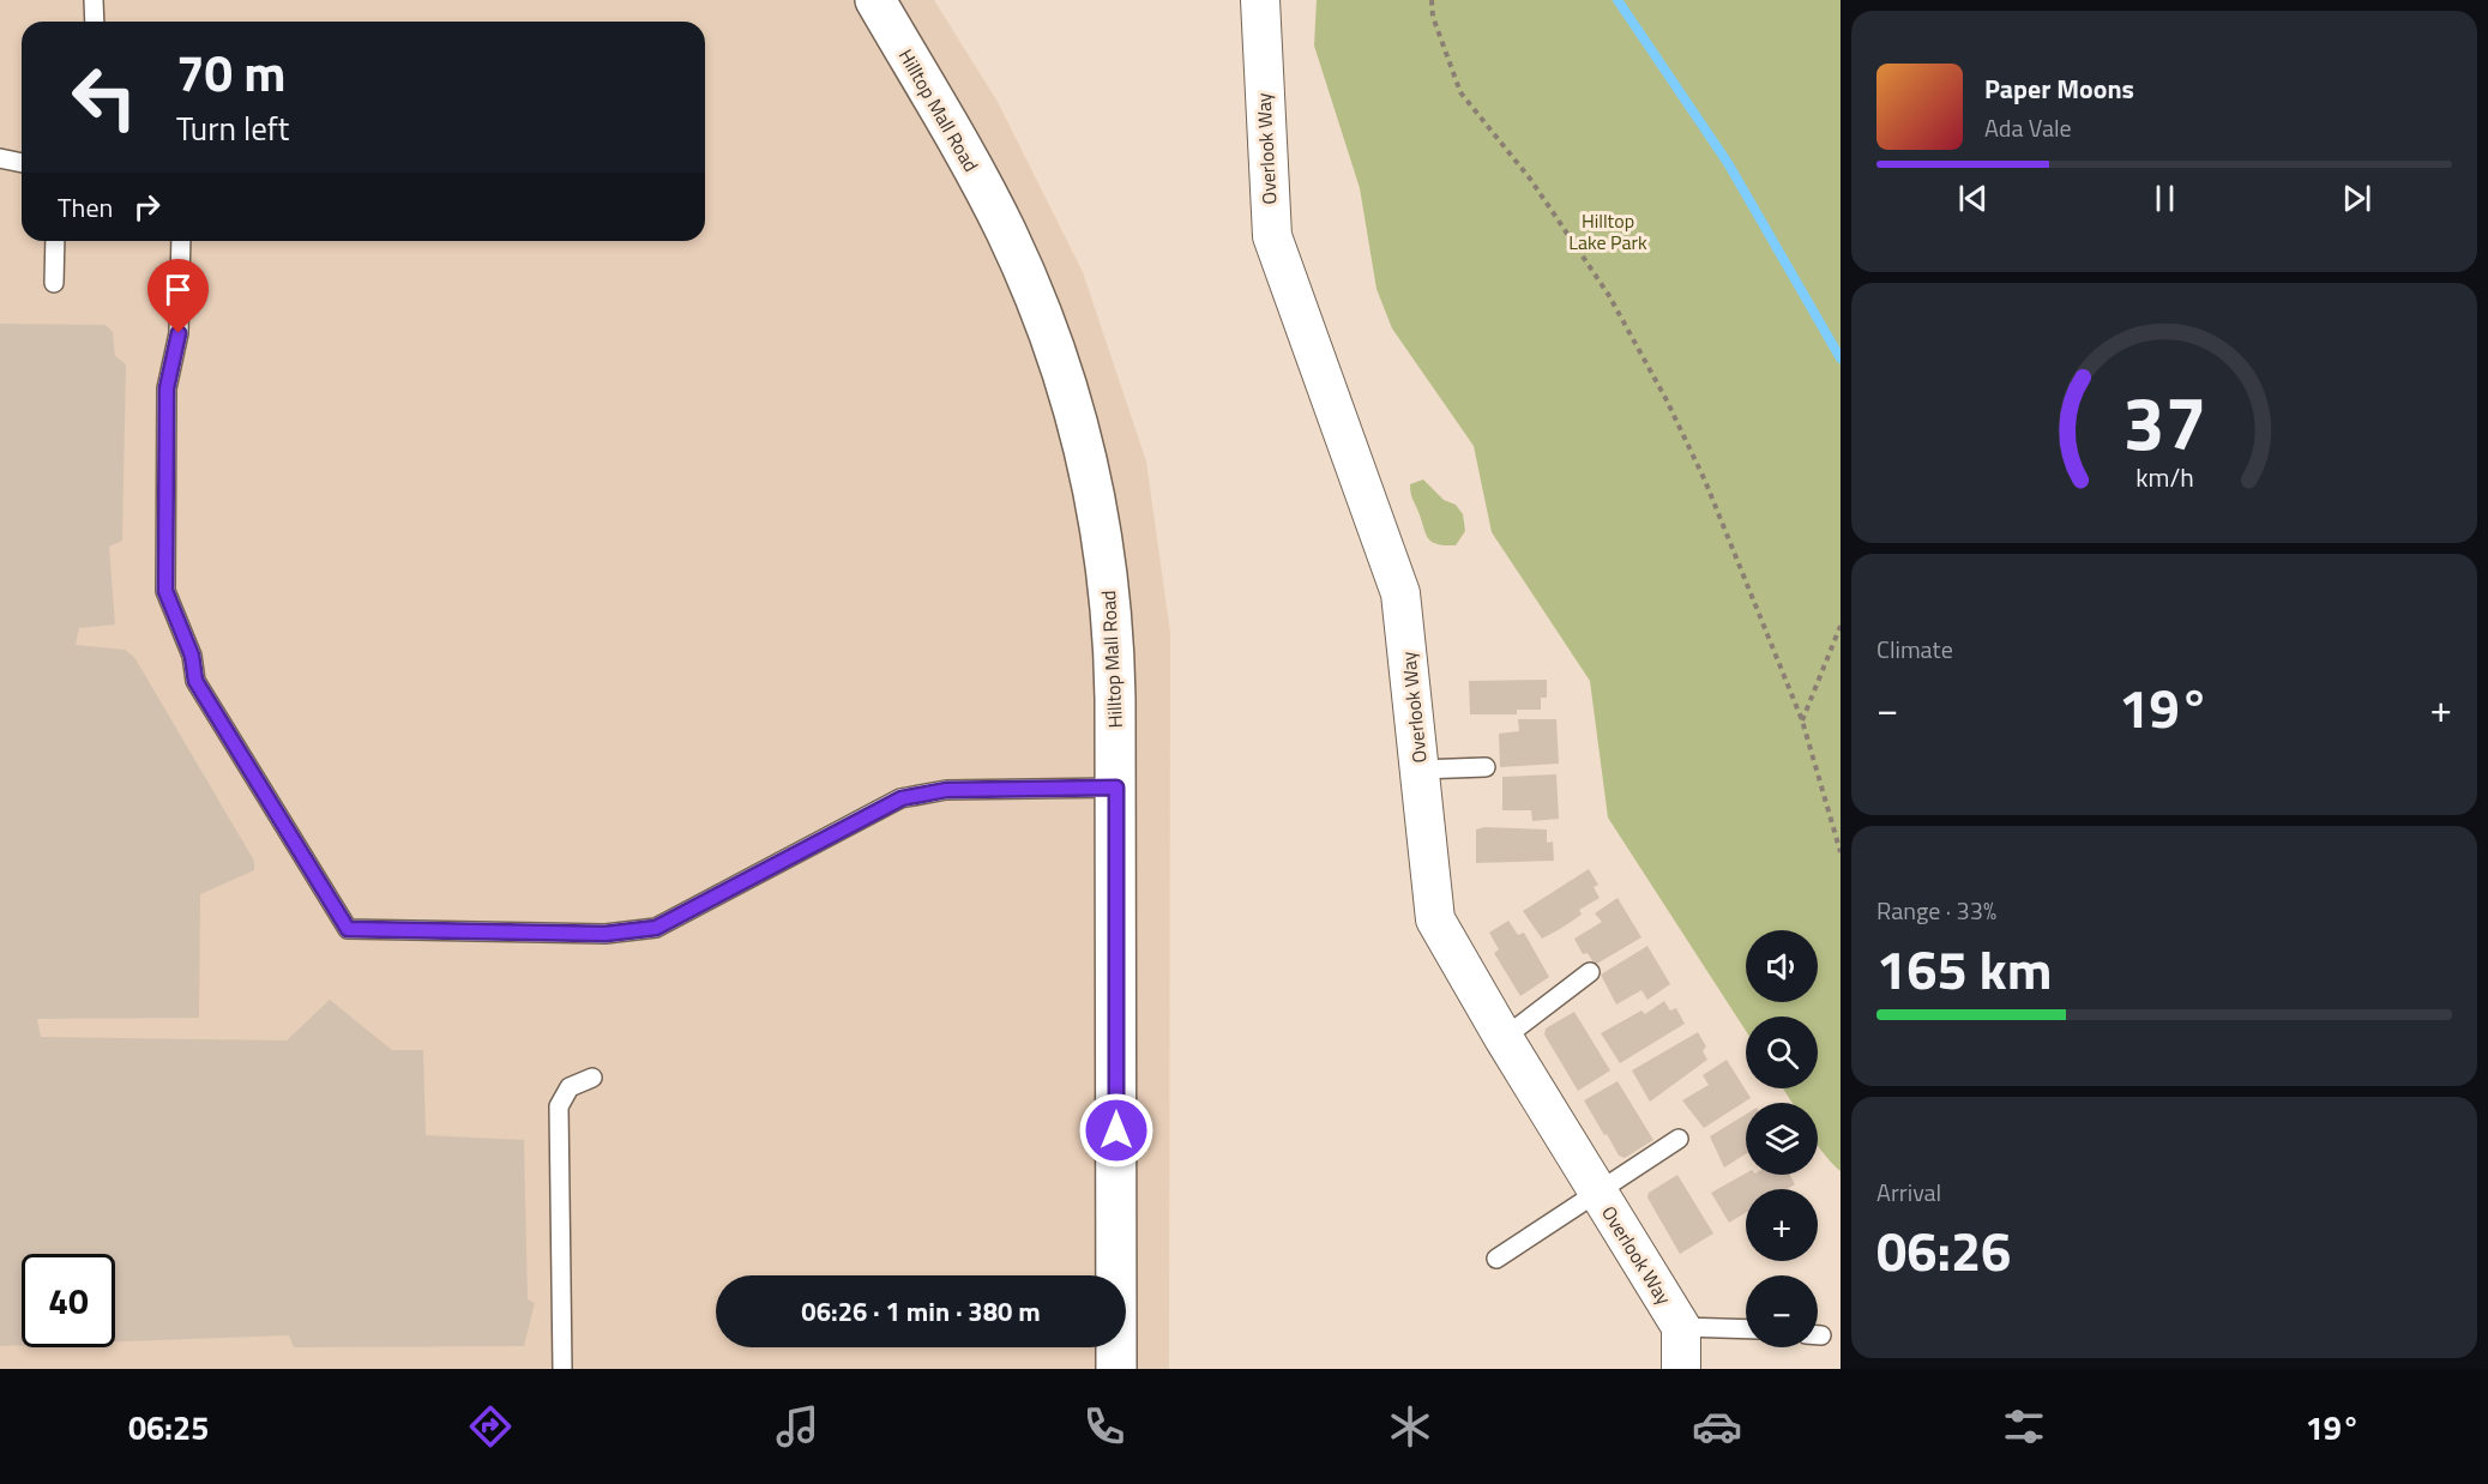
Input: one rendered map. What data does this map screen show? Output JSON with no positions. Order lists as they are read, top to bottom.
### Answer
{
  "streets": {
    "street": ["Hilltop Mall Road", "Overlook Way"]
  },
  "parks": ["Hilltop Lake Park"],
  "page": {
    "turn": ["70 m", "Turn left"],
    "song": ["Paper Moons", "Ada Vale"],
    "then": "Then",
    "tile": [
      "Climate",
      ["Range · 33%", "165 km"],
      ["Arrival", "06:26"]
    ],
    "heat": ["−", "19°", "+"],
    "map_buttons": ["+", "−"],
    "limit": "40",
    "trip": "06:26 · 1 min · 380 m",
    "tabs": ["06:25", "19°"],
    "gauge": ["37", "km/h"]
  }
}
